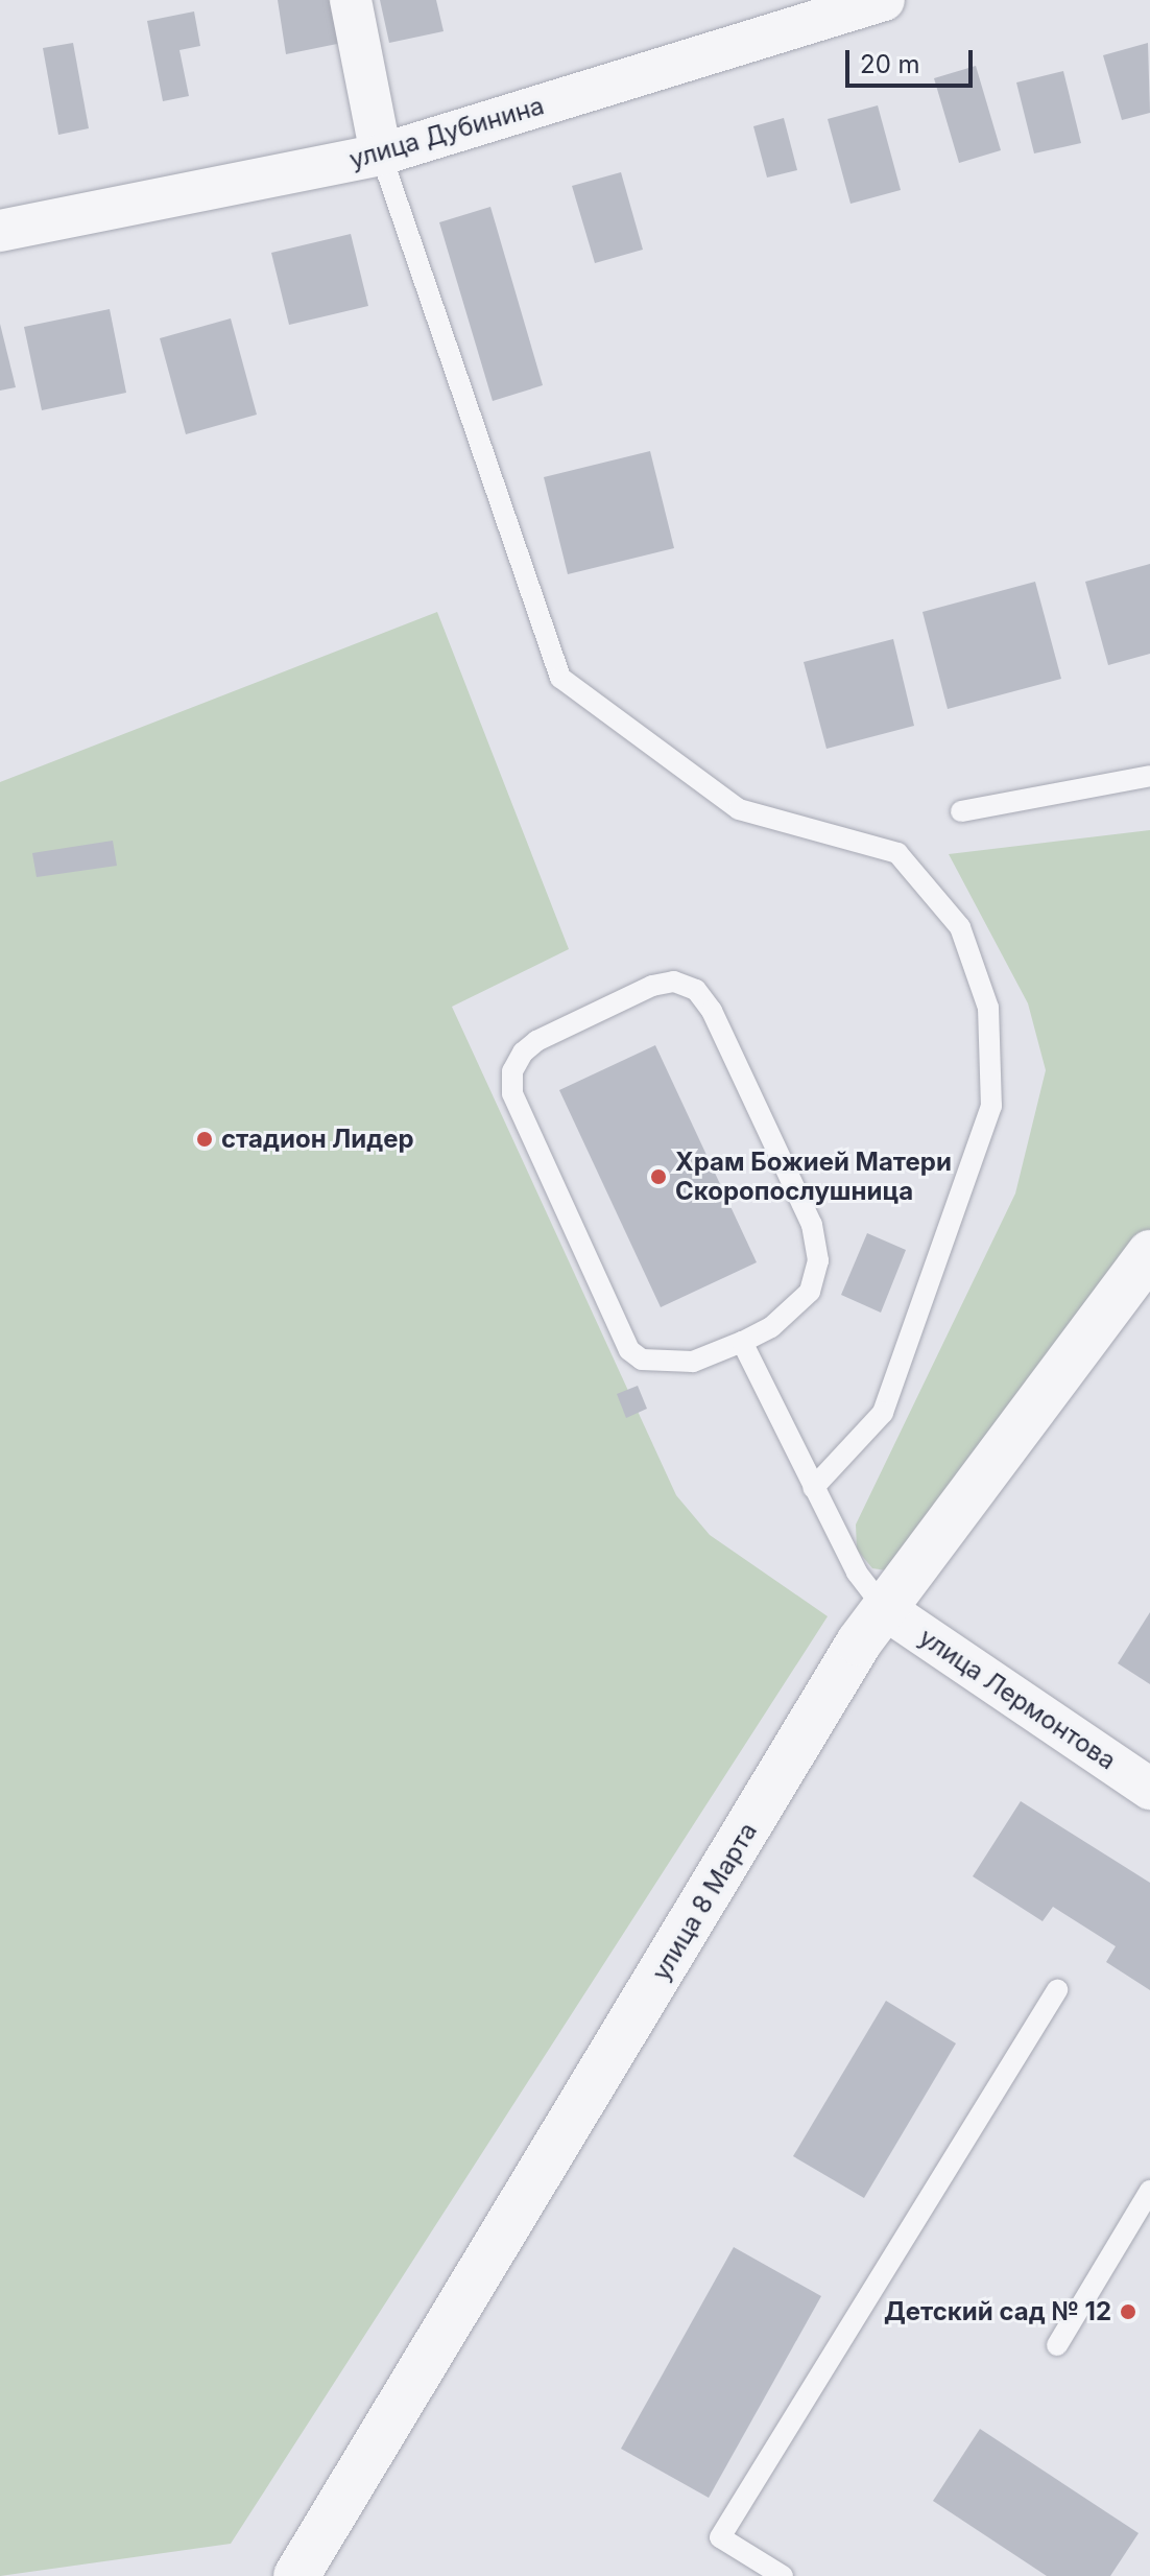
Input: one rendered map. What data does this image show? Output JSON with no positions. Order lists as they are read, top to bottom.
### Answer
{
  "streets": {
    "street": ["улица Дубинина", "улица Лермонтова", "улица 8 Марта"]
  },
  "crossings": [
    ["улица Лермонтова", "улица 8 Марта"]
  ],
  "places": ["стадион Лидер", "Храм Божией Матери Скоропослушница", "Детский сад № 12"],
  "scale_bar": "20 m"
}
